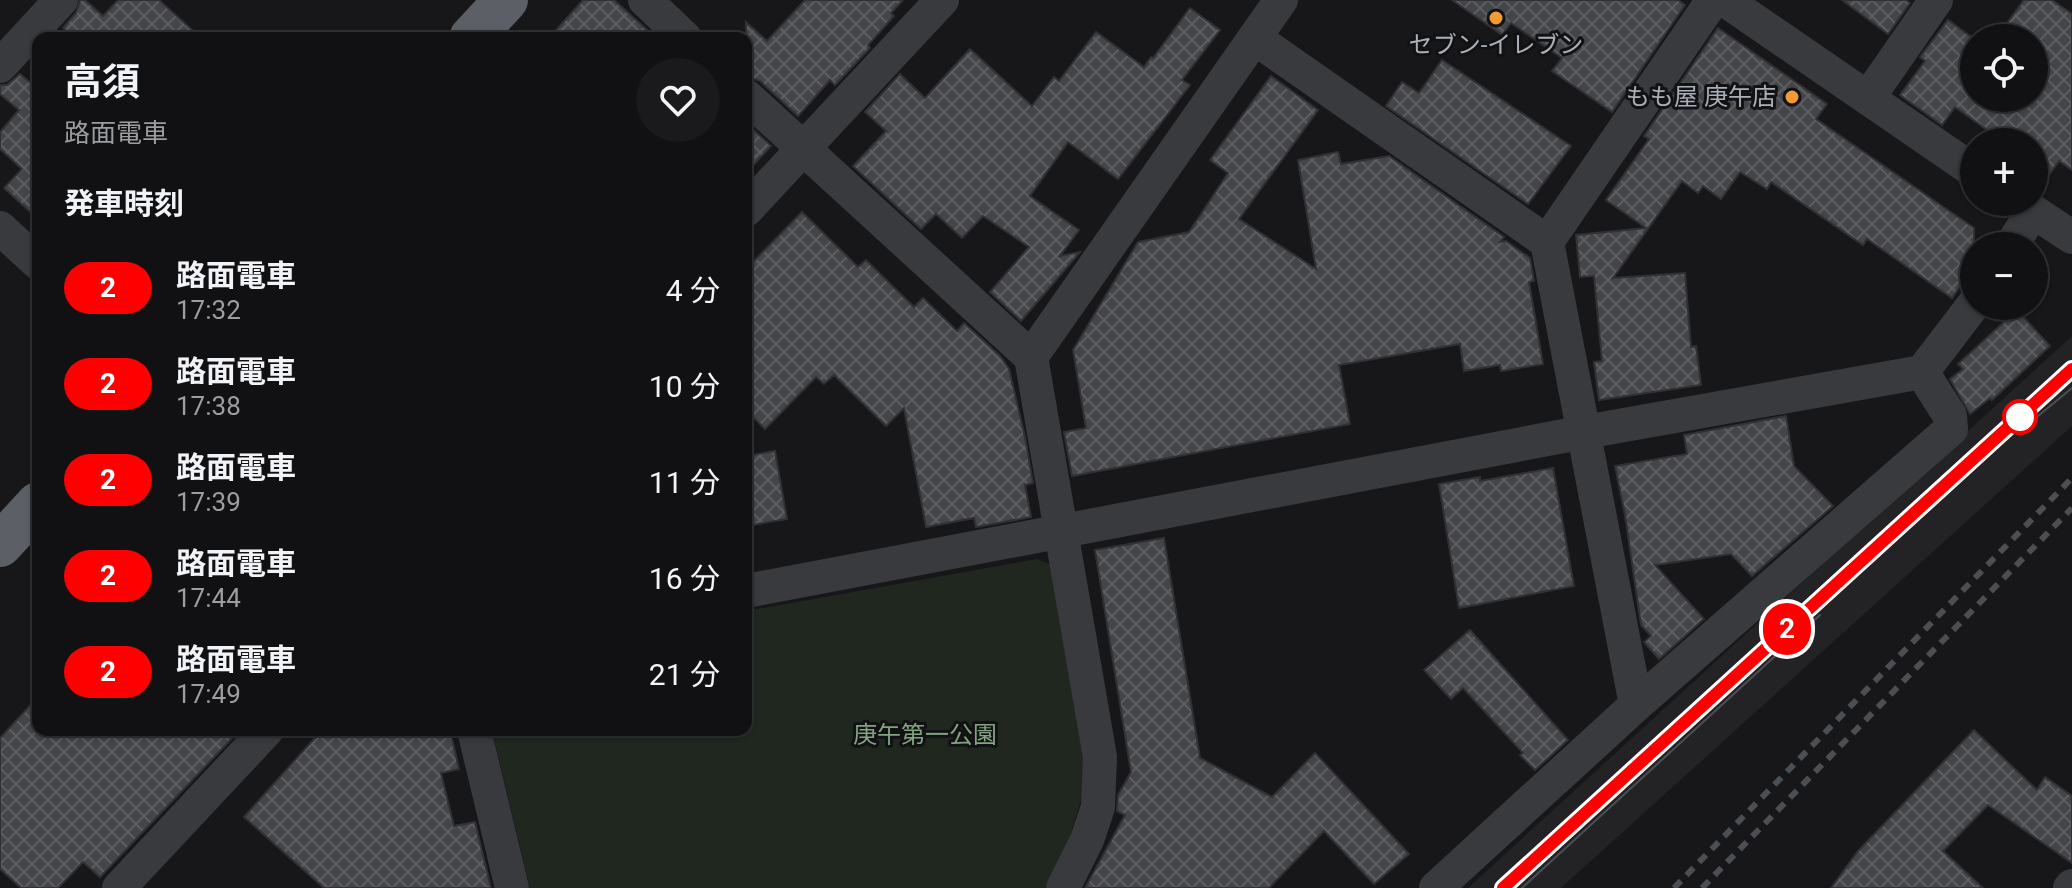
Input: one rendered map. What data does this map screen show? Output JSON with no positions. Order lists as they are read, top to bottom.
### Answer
{
  "parks": ["庚午第一公園"],
  "places": ["セブン-イレブン", "もも屋 庚午店"],
  "lines": ["tram line 2"],
  "page": {
    "on_map": "2",
    "map_buttons": ["+", "−"],
    "heading": [
      ["高須", "路面電車"],
      "発車時刻"
    ],
    "list": [
      {
        "mark": "2",
        "name": "路面電車",
        "note": "17:32",
        "value": "4 分"
      },
      {
        "mark": "2",
        "name": "路面電車",
        "note": "17:38",
        "value": "10 分"
      },
      {
        "mark": "2",
        "name": "路面電車",
        "note": "17:39",
        "value": "11 分"
      },
      {
        "mark": "2",
        "name": "路面電車",
        "note": "17:44",
        "value": "16 分"
      },
      {
        "mark": "2",
        "name": "路面電車",
        "note": "17:49",
        "value": "21 分"
      }
    ]
  }
}
